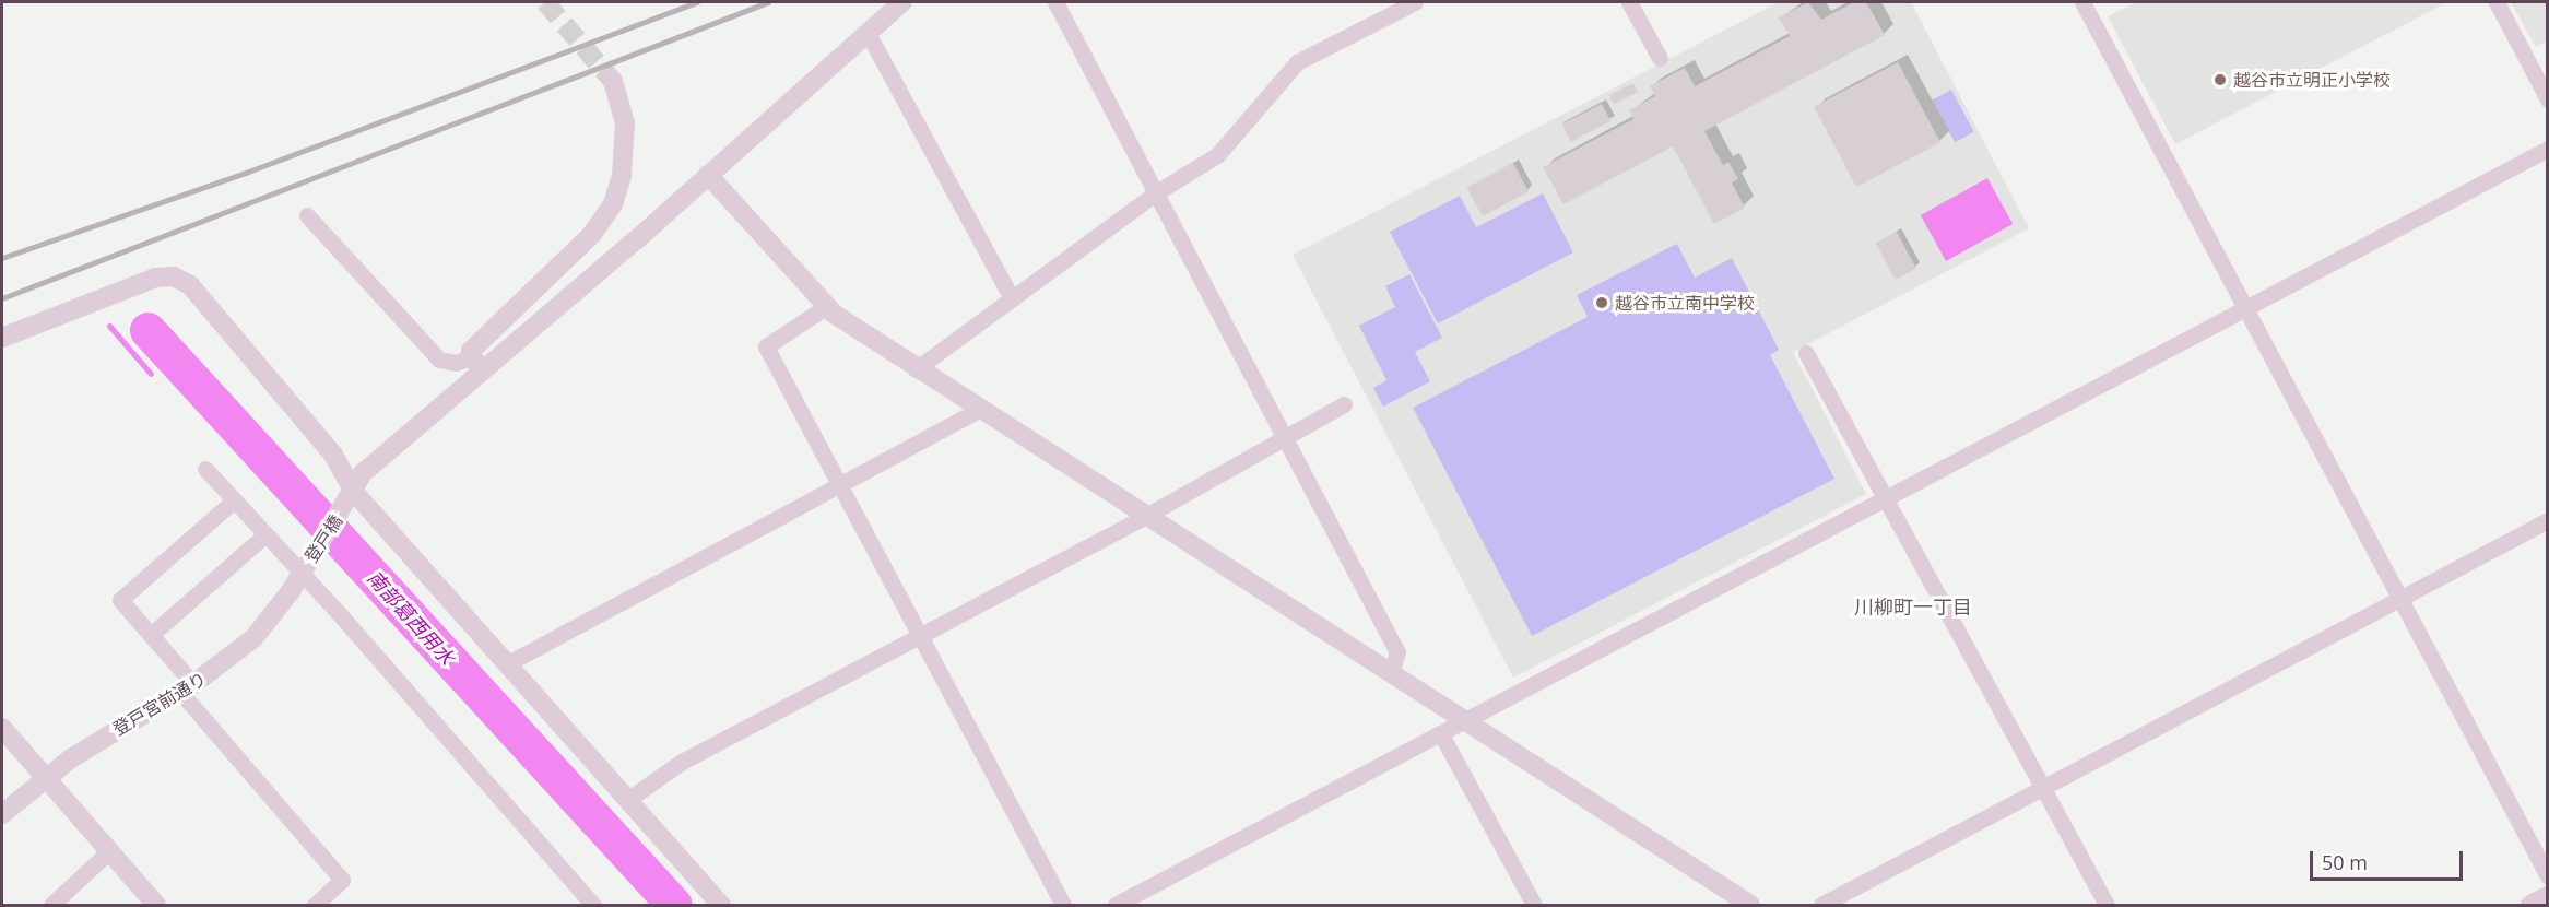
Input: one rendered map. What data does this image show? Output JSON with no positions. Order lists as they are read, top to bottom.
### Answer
{
  "streets": {
    "street": ["登戸橋", "登戸宮前通り"]
  },
  "crossings": [
    ["登戸橋", "登戸宮前通り"]
  ],
  "districts": ["川柳町一丁目"],
  "water": ["南部葛西用水"],
  "places": ["越谷市立明正小学校", "越谷市立南中学校"],
  "scale_bar": "50 m"
}
